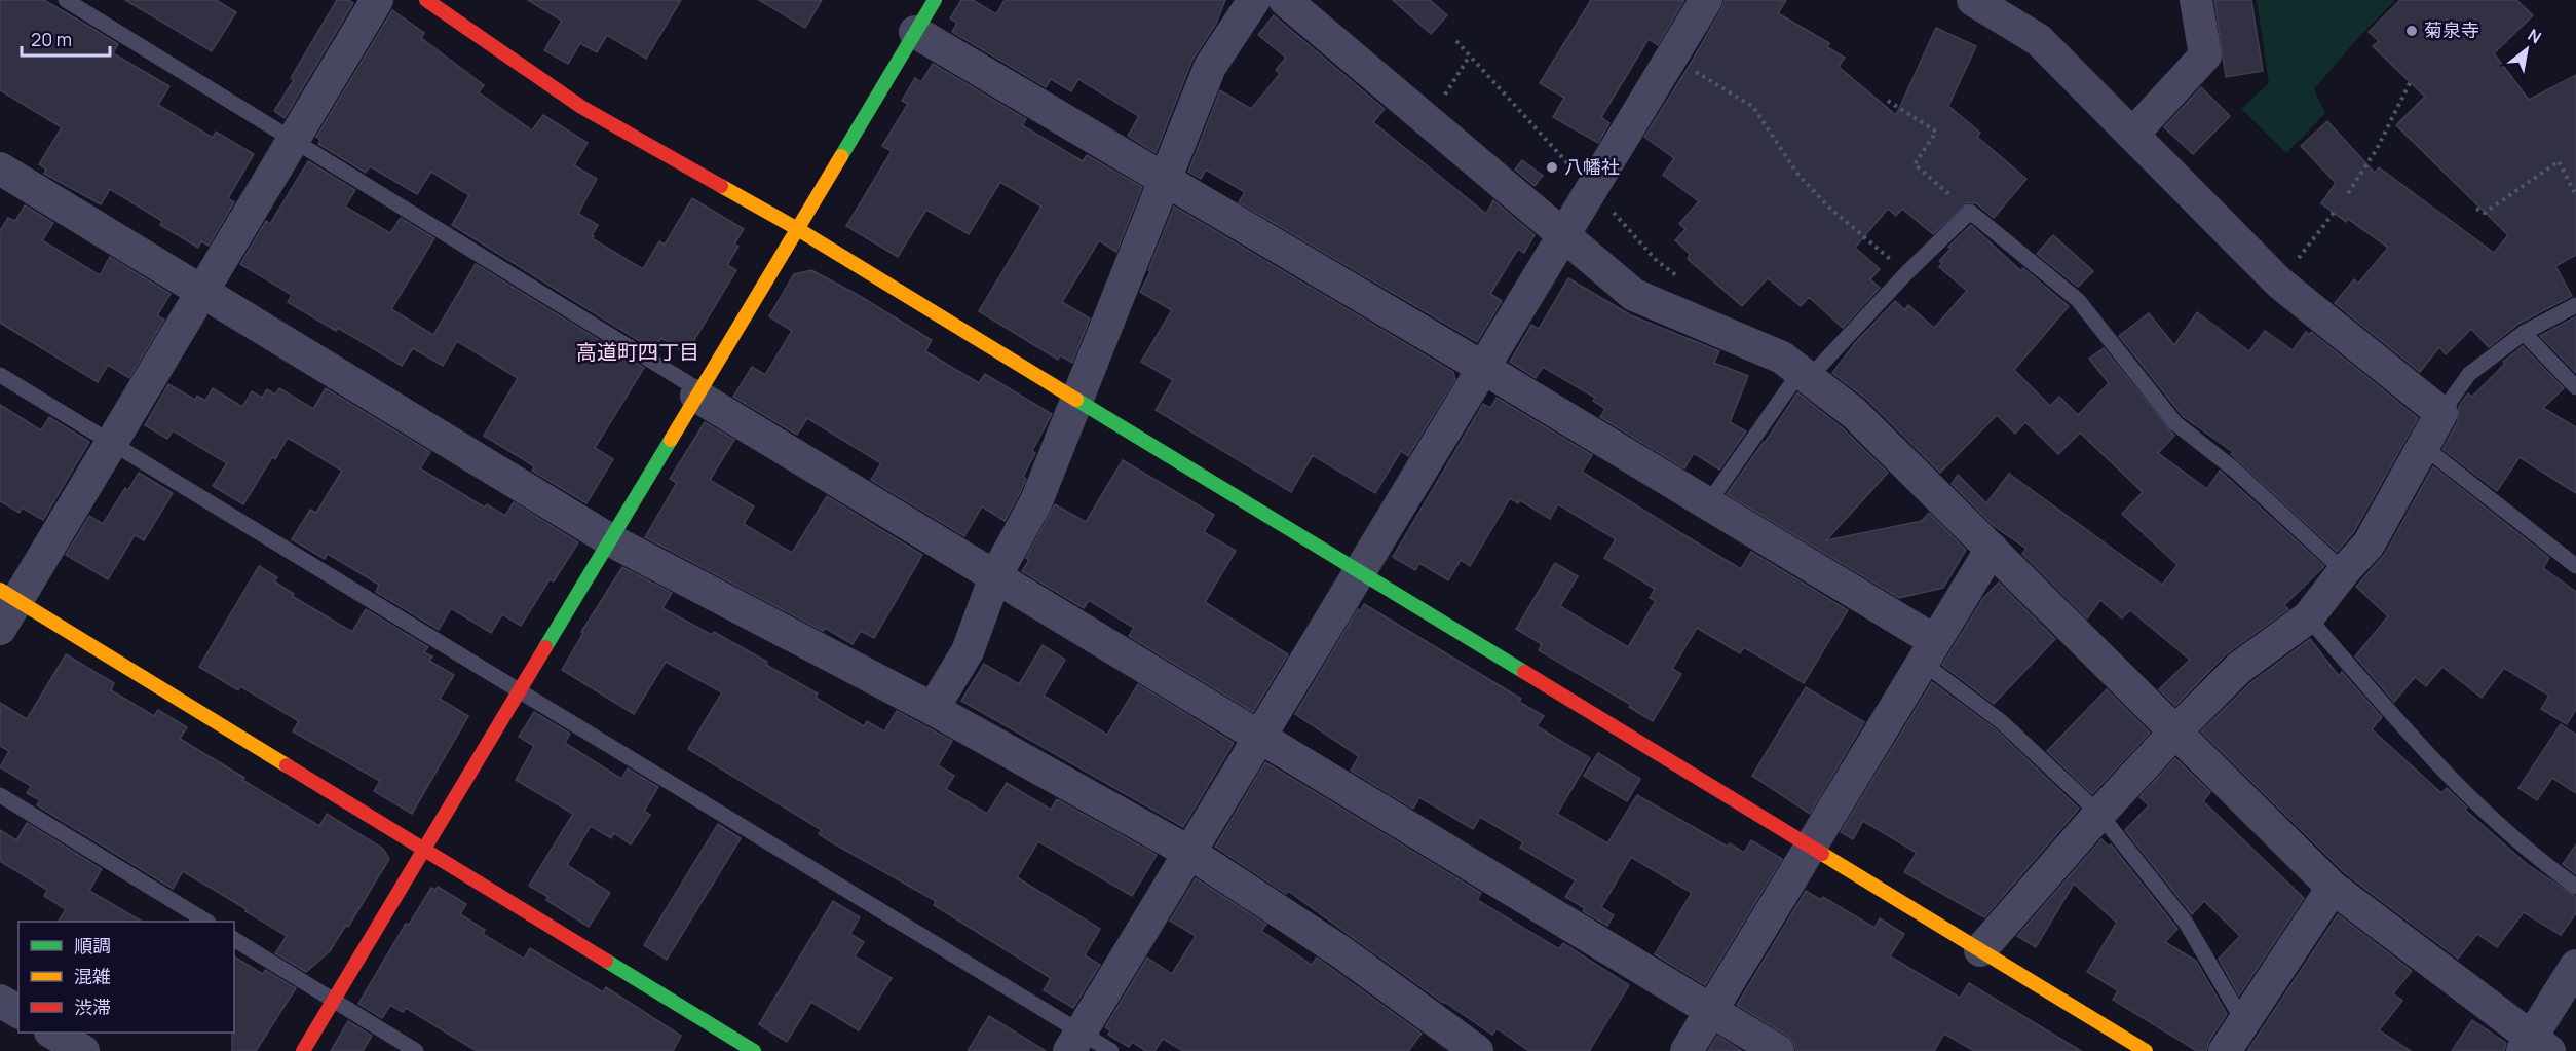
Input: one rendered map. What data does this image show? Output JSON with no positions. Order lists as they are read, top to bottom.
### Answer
{
  "districts": ["高道町四丁目"],
  "places": ["菊泉寺", "八幡社"],
  "legend": ["順調", "混雑", "渋滞"],
  "scale_bar": "20 m",
  "north": "top right"
}
